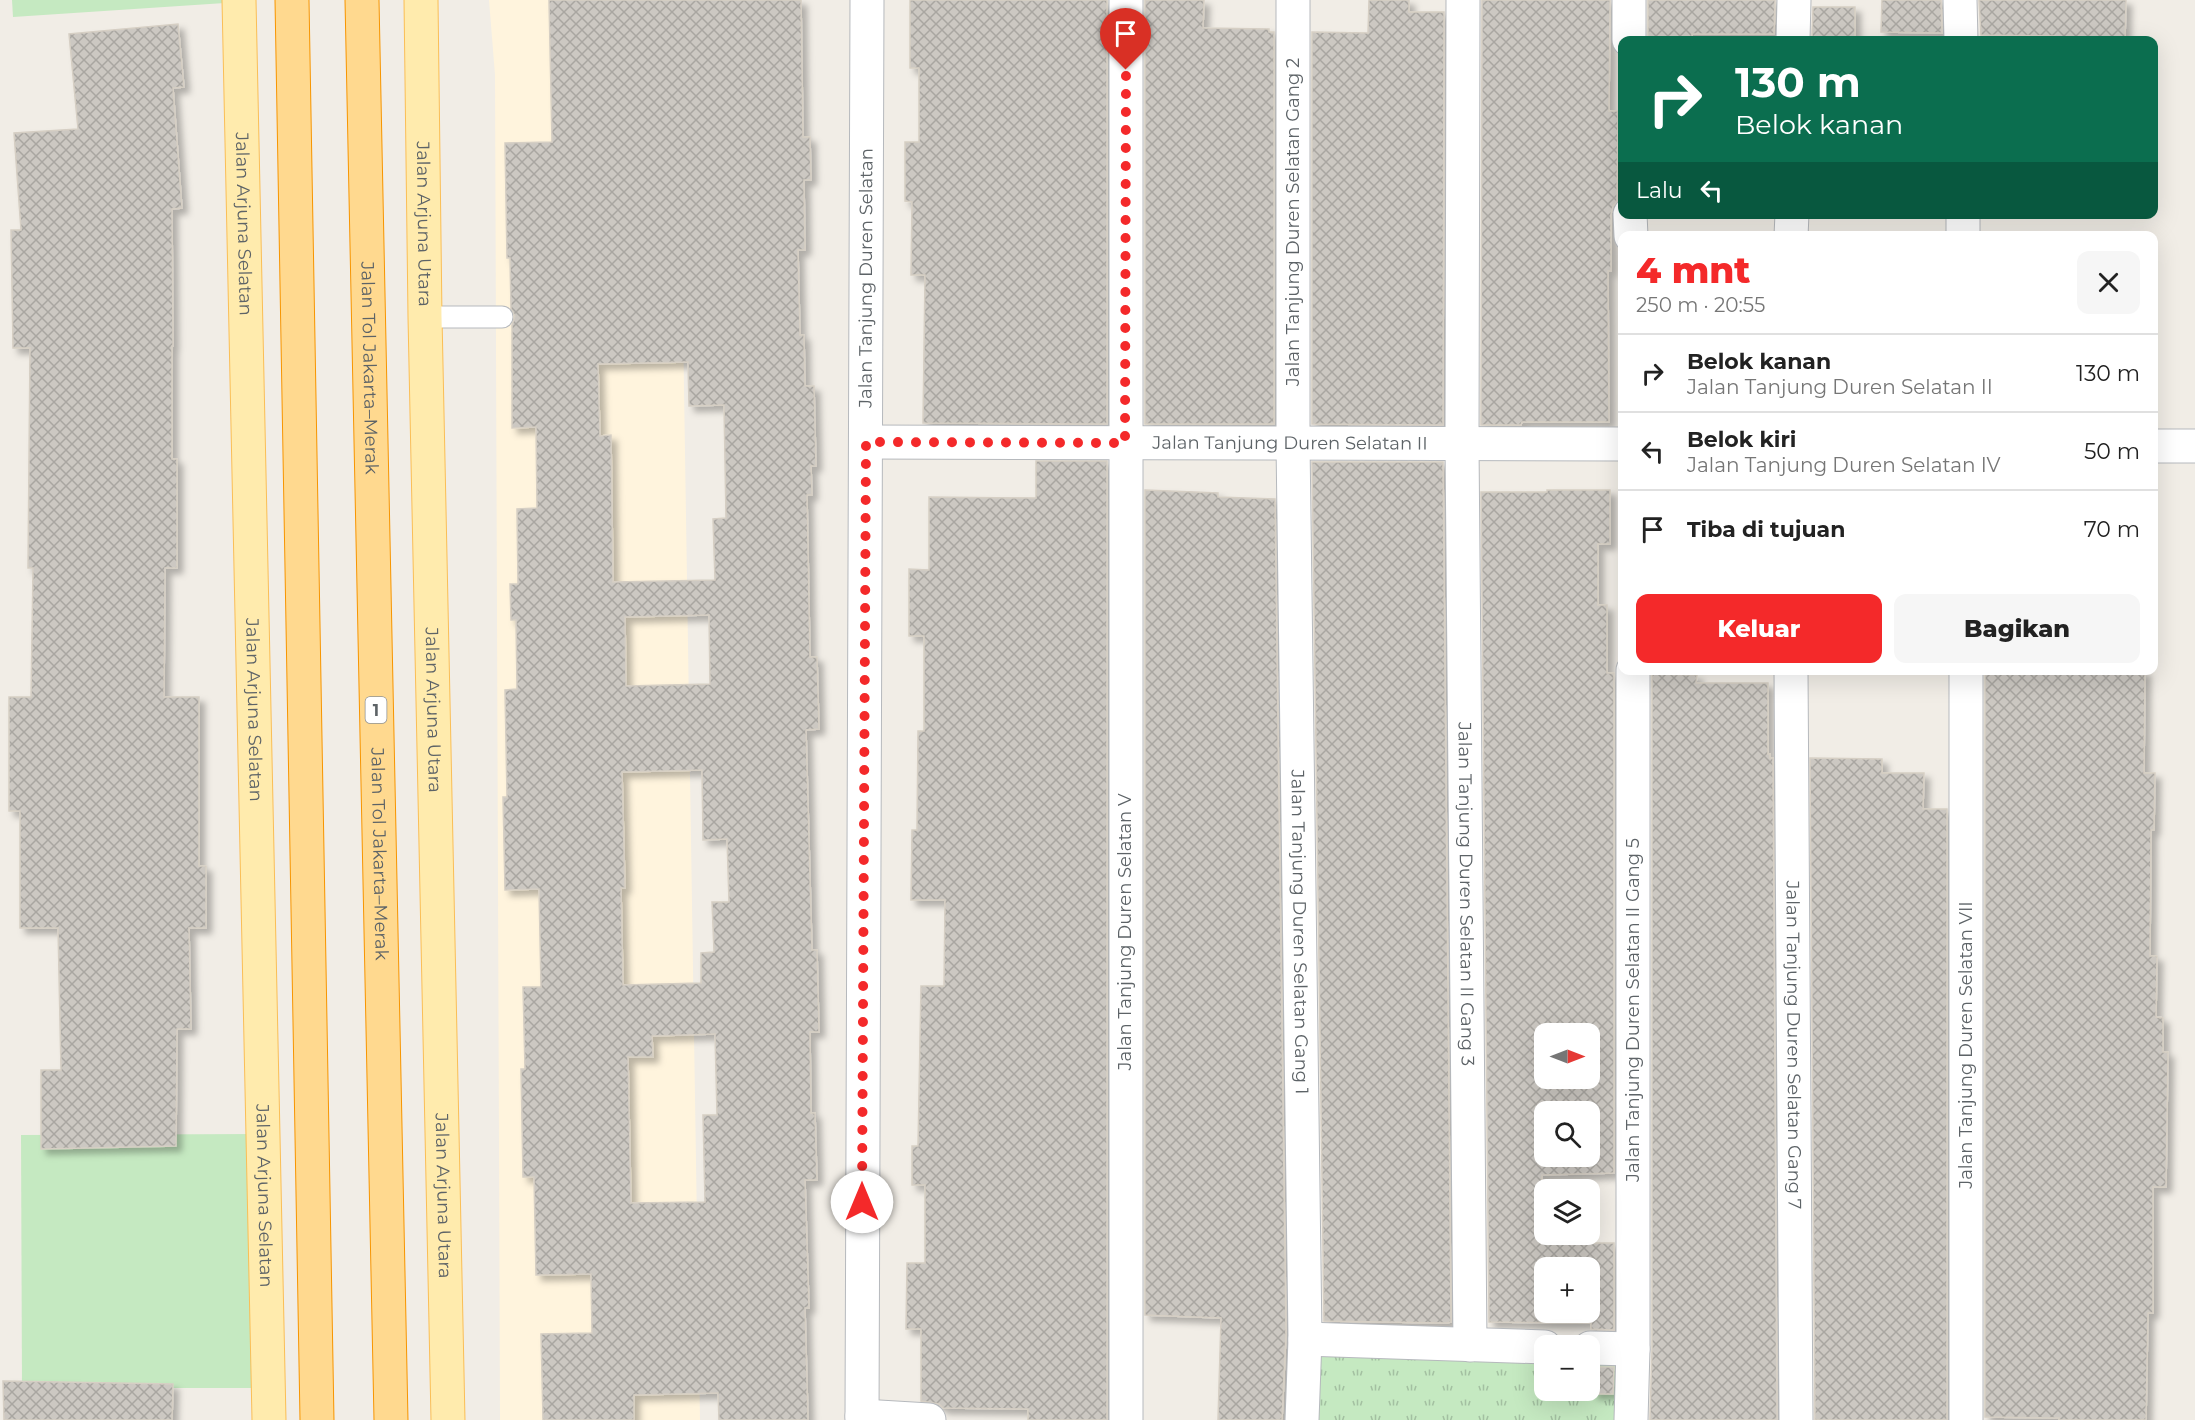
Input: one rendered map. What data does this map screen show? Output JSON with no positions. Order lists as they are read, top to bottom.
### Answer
{
  "streets": {
    "highway": ["Jalan Tol Jakarta–Merak", "1"],
    "main road": ["Jalan Arjuna Selatan", "Jalan Arjuna Utara"],
    "street": [
      "Jalan Tanjung Duren Selatan Gang 2",
      "Jalan Tanjung Duren Selatan",
      "Jalan Tanjung Duren Selatan II",
      "Jalan Tanjung Duren Selatan II Gang 3",
      "Jalan Tanjung Duren Selatan V",
      "Jalan Tanjung Duren Selatan Gang 1",
      "Jalan Tanjung Duren Selatan II Gang 5",
      "Jalan Tanjung Duren Selatan Gang 7",
      "Jalan Tanjung Duren Selatan VII"
    ]
  },
  "crossings": [
    ["Jalan Tanjung Duren Selatan Gang 2", "Jalan Tanjung Duren Selatan II"],
    ["Jalan Tanjung Duren Selatan Gang 2", "Jalan Tanjung Duren Selatan Gang 1"],
    ["Jalan Tanjung Duren Selatan", "Jalan Tanjung Duren Selatan II"],
    ["Jalan Tanjung Duren Selatan II", "Jalan Tanjung Duren Selatan II Gang 3"],
    ["Jalan Tanjung Duren Selatan II", "Jalan Tanjung Duren Selatan V"],
    ["Jalan Tanjung Duren Selatan II", "Jalan Tanjung Duren Selatan Gang 1"]
  ],
  "north": "right",
  "page": {
    "turn": ["130 m", "Belok kanan"],
    "then": "Lalu",
    "heading": ["4 mnt", "250 m · 20:55"],
    "list": [
      {
        "name": "Belok kanan",
        "note": "Jalan Tanjung Duren Selatan II",
        "value": "130 m"
      },
      {
        "name": "Belok kiri",
        "note": "Jalan Tanjung Duren Selatan IV",
        "value": "50 m"
      },
      {
        "name": "Tiba di tujuan",
        "value": "70 m"
      }
    ],
    "buttons": ["Keluar", "Bagikan"],
    "map_buttons": ["+", "−"]
  }
}
